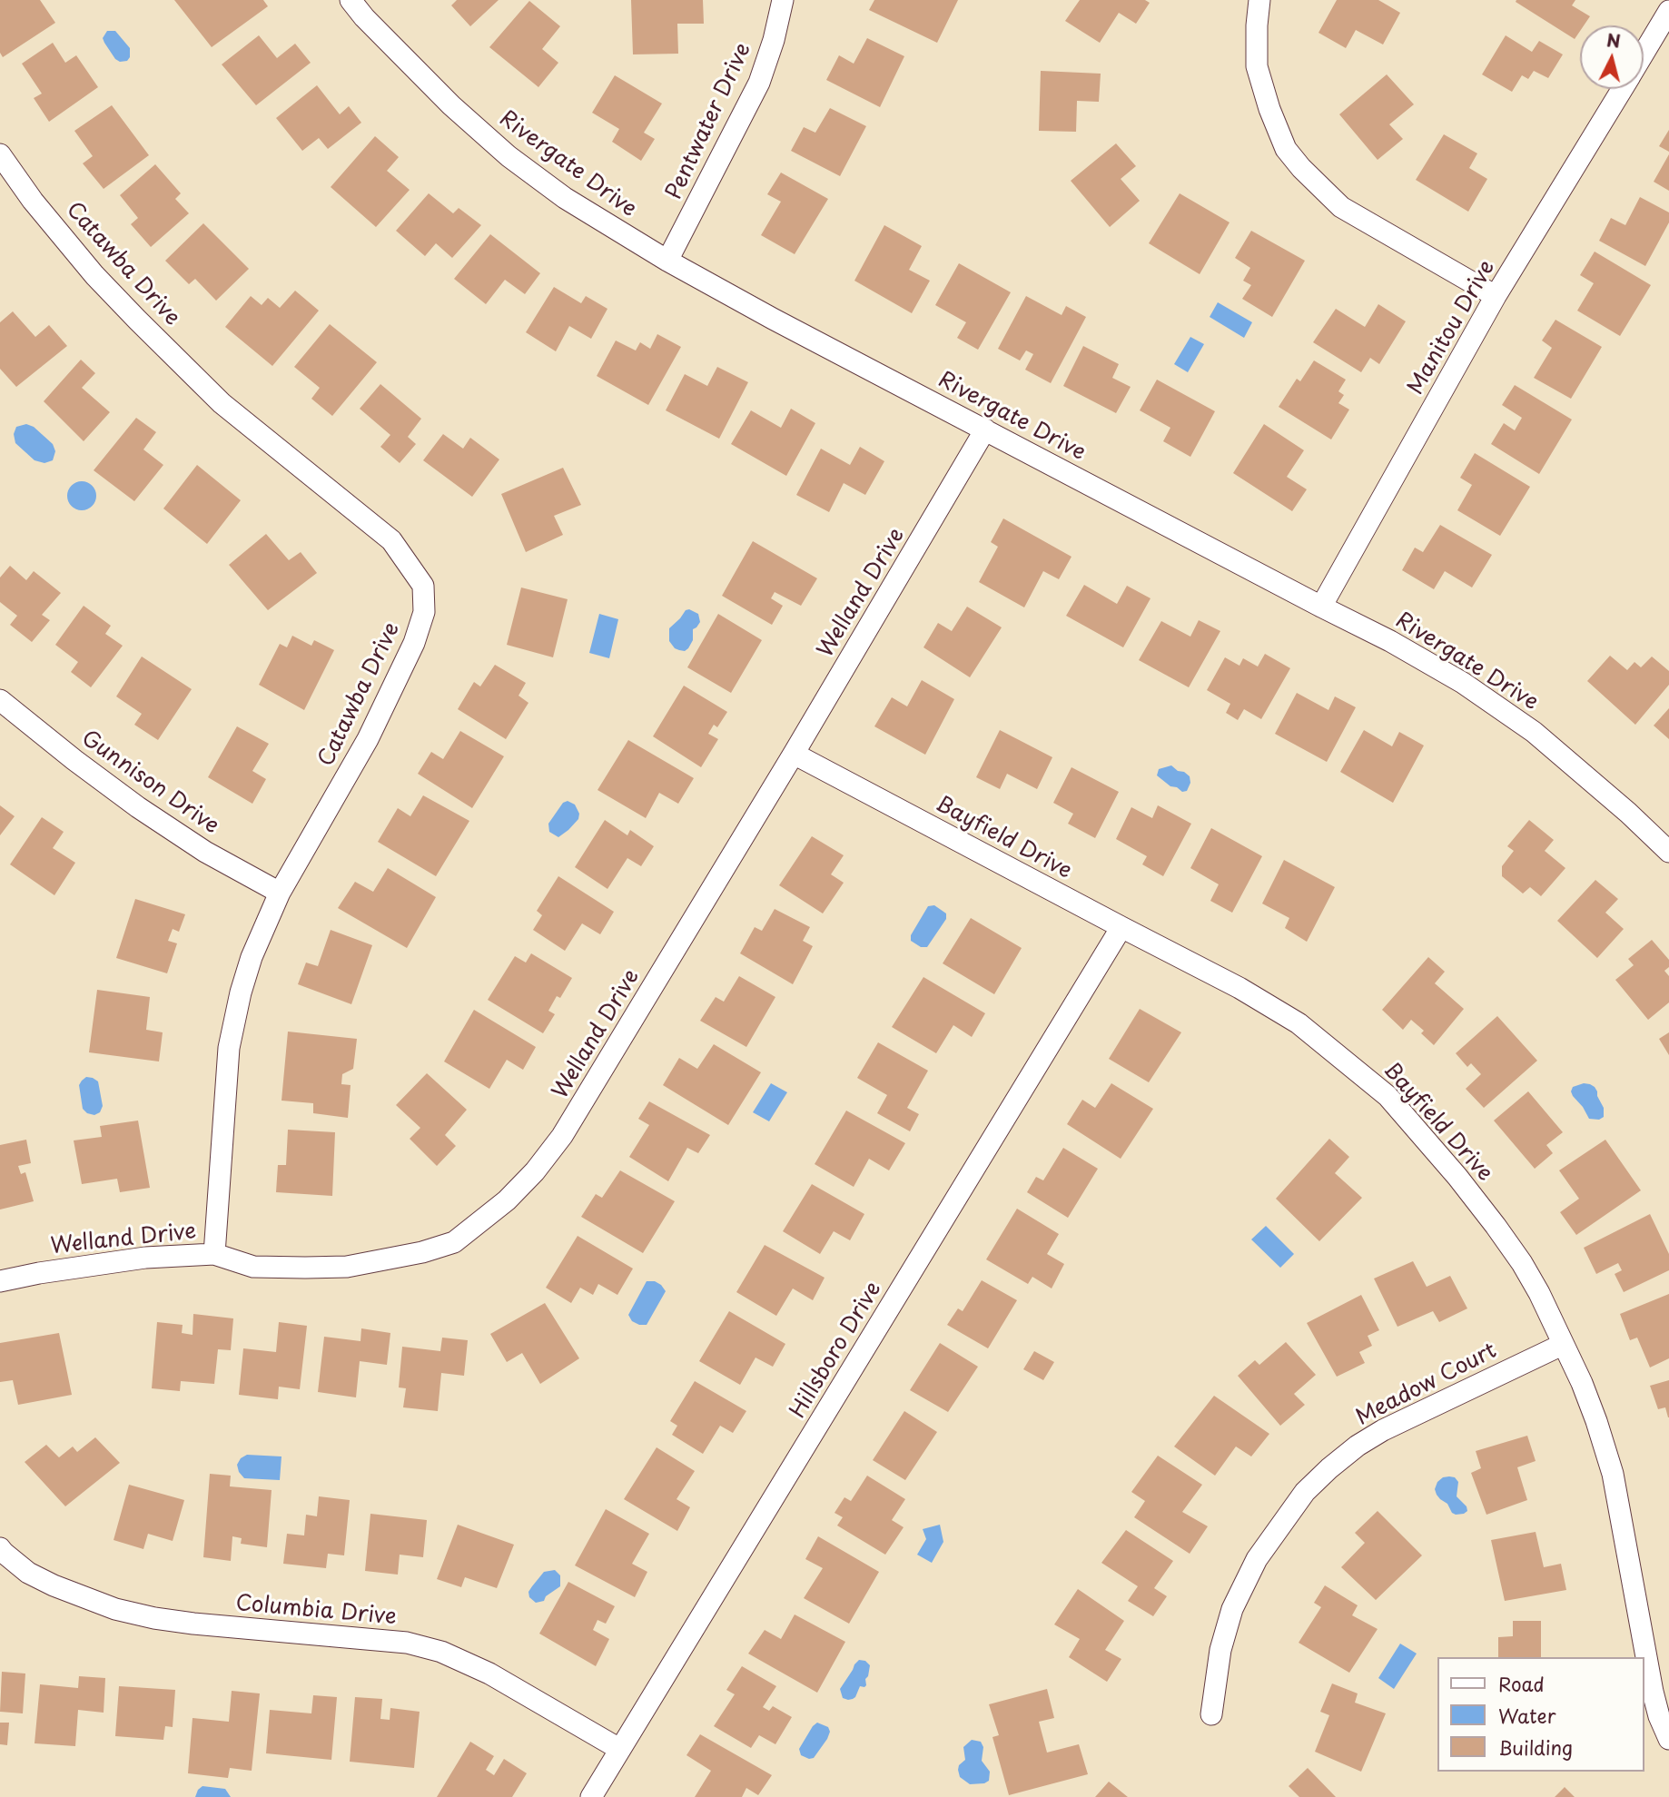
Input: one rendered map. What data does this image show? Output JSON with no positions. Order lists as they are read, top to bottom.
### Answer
{
  "streets": {
    "street": [
      "Pentwater Drive",
      "Rivergate Drive",
      "Catawba Drive",
      "Manitou Drive",
      "Welland Drive",
      "Gunnison Drive",
      "Bayfield Drive",
      "Hillsboro Drive",
      "Meadow Court",
      "Columbia Drive"
    ]
  },
  "crossings": [
    ["Pentwater Drive", "Rivergate Drive"],
    ["Rivergate Drive", "Manitou Drive"],
    ["Rivergate Drive", "Welland Drive"],
    ["Catawba Drive", "Welland Drive"],
    ["Catawba Drive", "Gunnison Drive"],
    ["Welland Drive", "Bayfield Drive"],
    ["Bayfield Drive", "Hillsboro Drive"],
    ["Bayfield Drive", "Meadow Court"],
    ["Hillsboro Drive", "Columbia Drive"]
  ],
  "legend": ["Road", "Water", "Building"],
  "north": "top"
}
